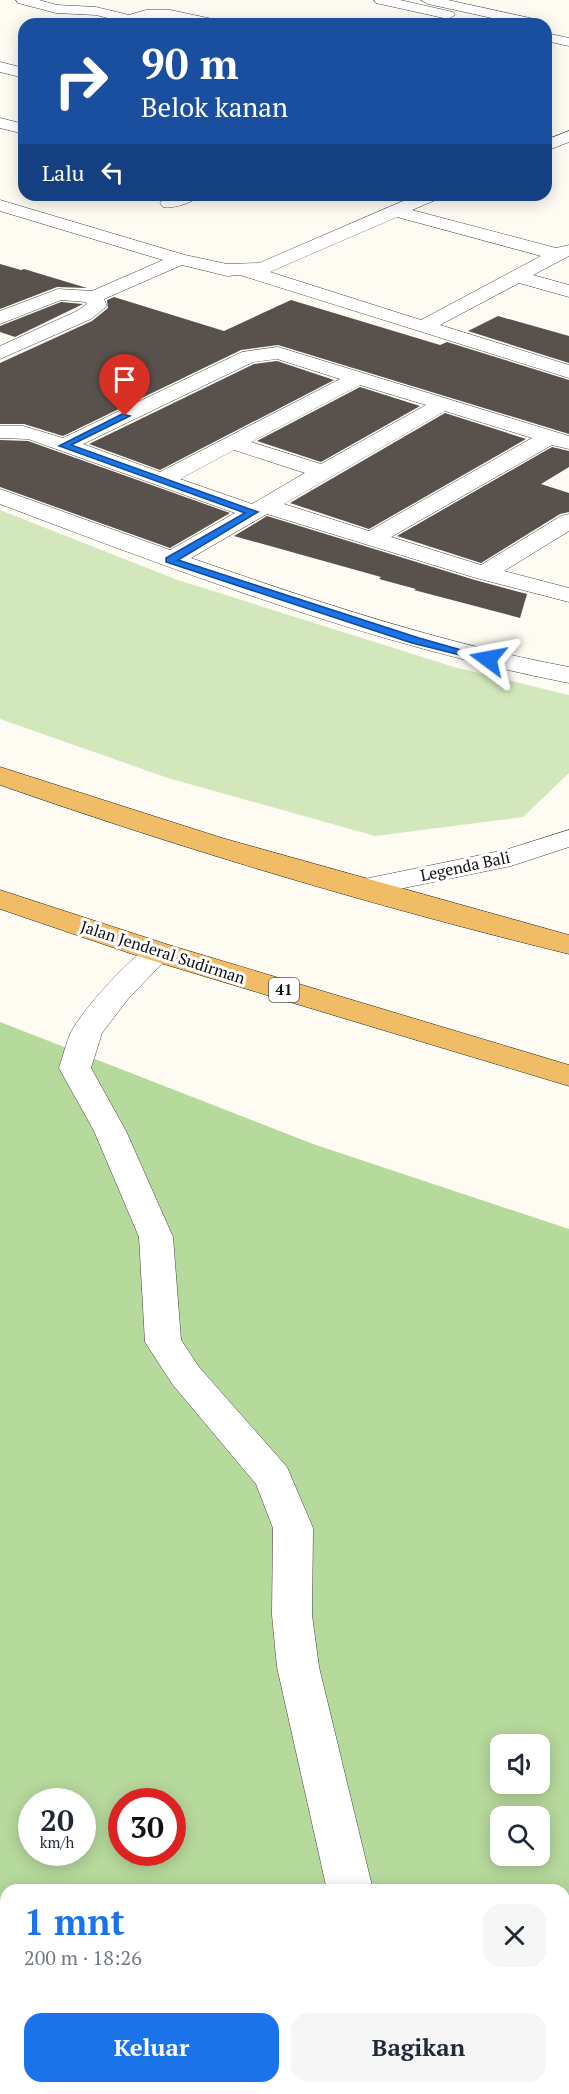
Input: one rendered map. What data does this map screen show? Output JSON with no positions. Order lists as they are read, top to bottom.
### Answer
{
  "streets": {
    "highway": ["Jalan Jenderal Sudirman", "41"],
    "street": ["Legenda Bali"]
  },
  "page": {
    "turn": ["90 m", "Belok kanan"],
    "then": "Lalu",
    "speed": "20 km/h",
    "limit": "30",
    "heading": ["1 mnt", "200 m · 18:26"],
    "buttons": ["Keluar", "Bagikan"]
  }
}
